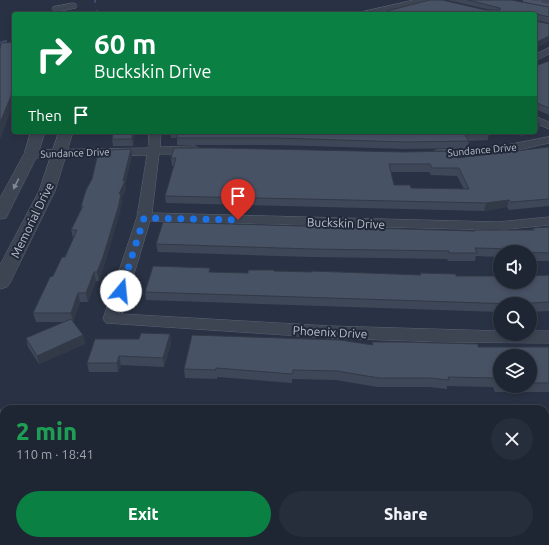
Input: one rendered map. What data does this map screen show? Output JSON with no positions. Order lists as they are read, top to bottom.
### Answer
{
  "streets": {
    "street": [
      "Sundance Drive",
      "Memorial Drive",
      "Buckskin Drive",
      "Phoenix Drive"
    ]
  },
  "crossings": [
    ["Sundance Drive", "Memorial Drive"],
    ["Buckskin Drive", "Phoenix Drive"]
  ],
  "page": {
    "turn": ["60 m", "Buckskin Drive"],
    "then": "Then",
    "heading": ["2 min", "110 m · 18:41"],
    "buttons": ["Exit", "Share"]
  }
}
